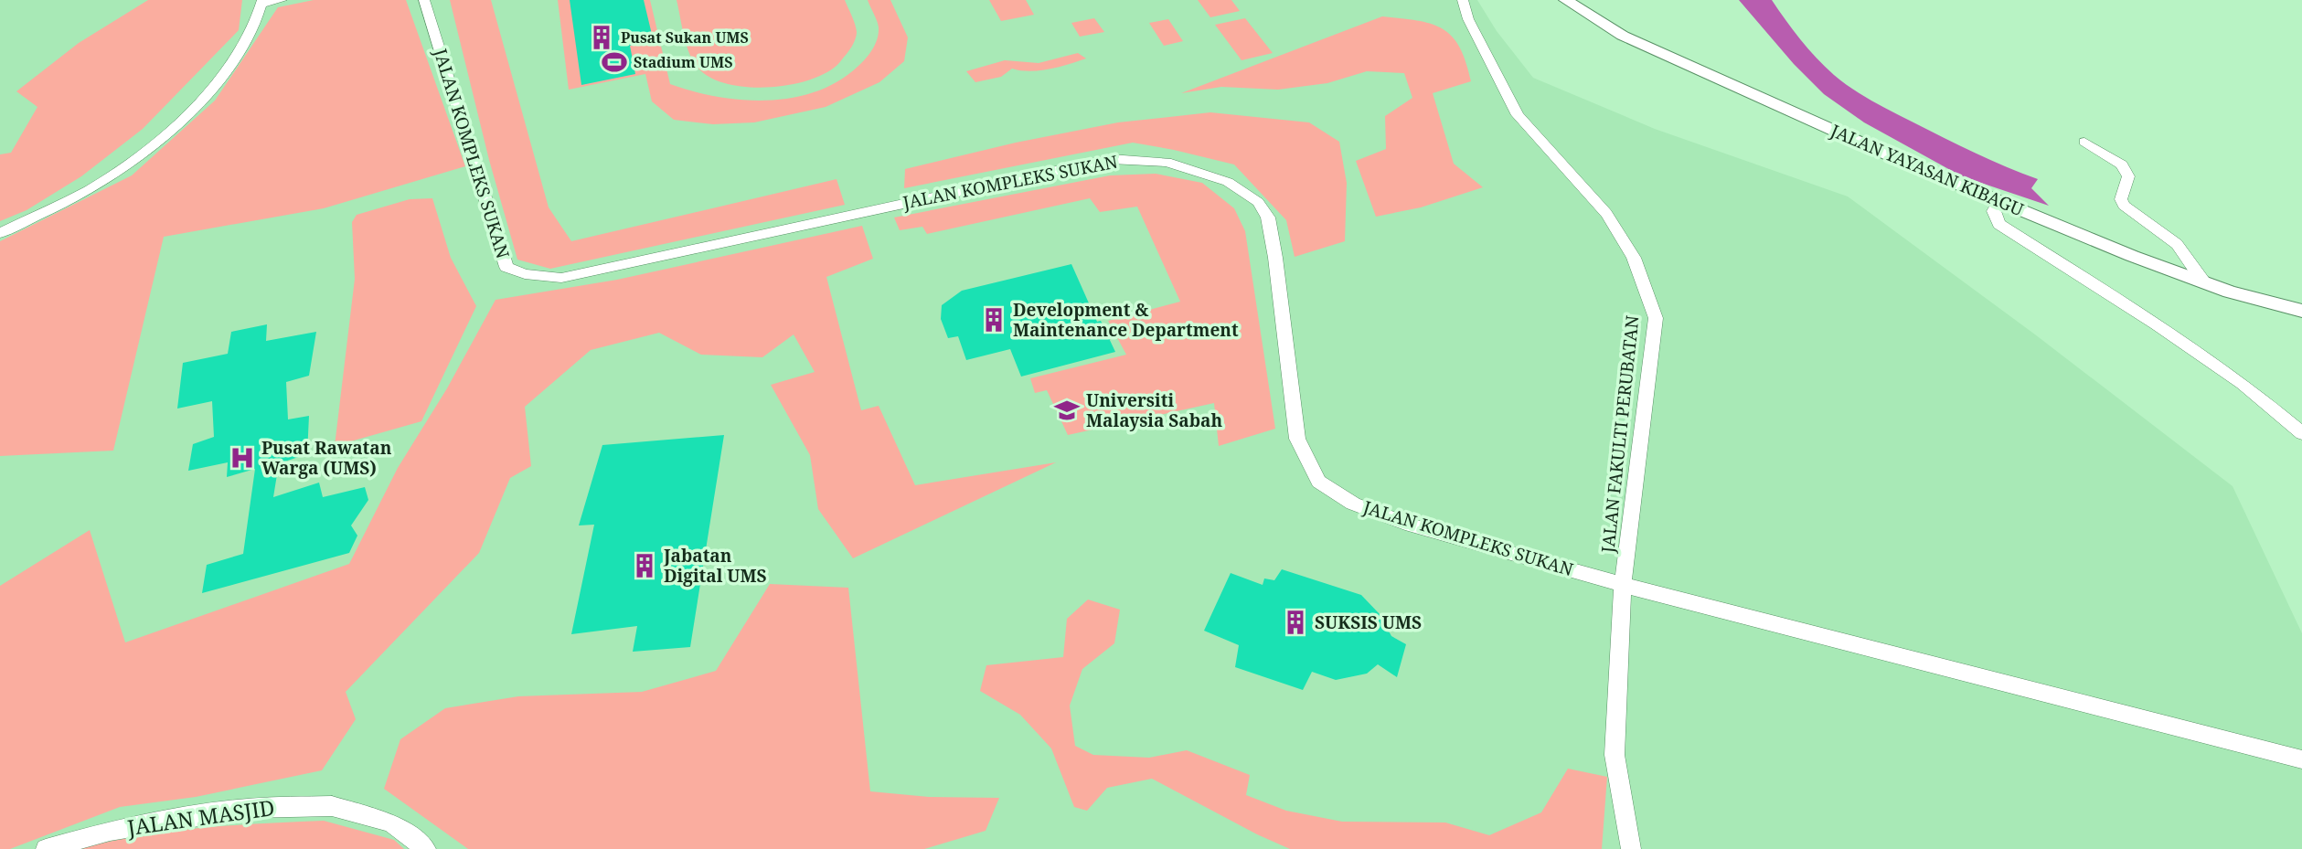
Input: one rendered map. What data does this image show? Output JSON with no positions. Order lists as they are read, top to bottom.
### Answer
{
  "streets": {
    "street": [
      "JALAN KOMPLEKS SUKAN",
      "JALAN YAYASAN KIBAGU",
      "JALAN FAKULTI PERUBATAN",
      "JALAN MASJID"
    ]
  },
  "crossings": [
    ["JALAN KOMPLEKS SUKAN", "JALAN FAKULTI PERUBATAN"]
  ],
  "places": {
    "building": [
      "Pusat Sukan UMS",
      "Development & Maintenance Department",
      "Jabatan Digital UMS",
      "SUKSIS UMS"
    ],
    "sports": ["Stadium UMS"],
    "school or university": ["Universiti Malaysia Sabah"],
    "hospital": ["Pusat Rawatan Warga (UMS)"]
  }
}
